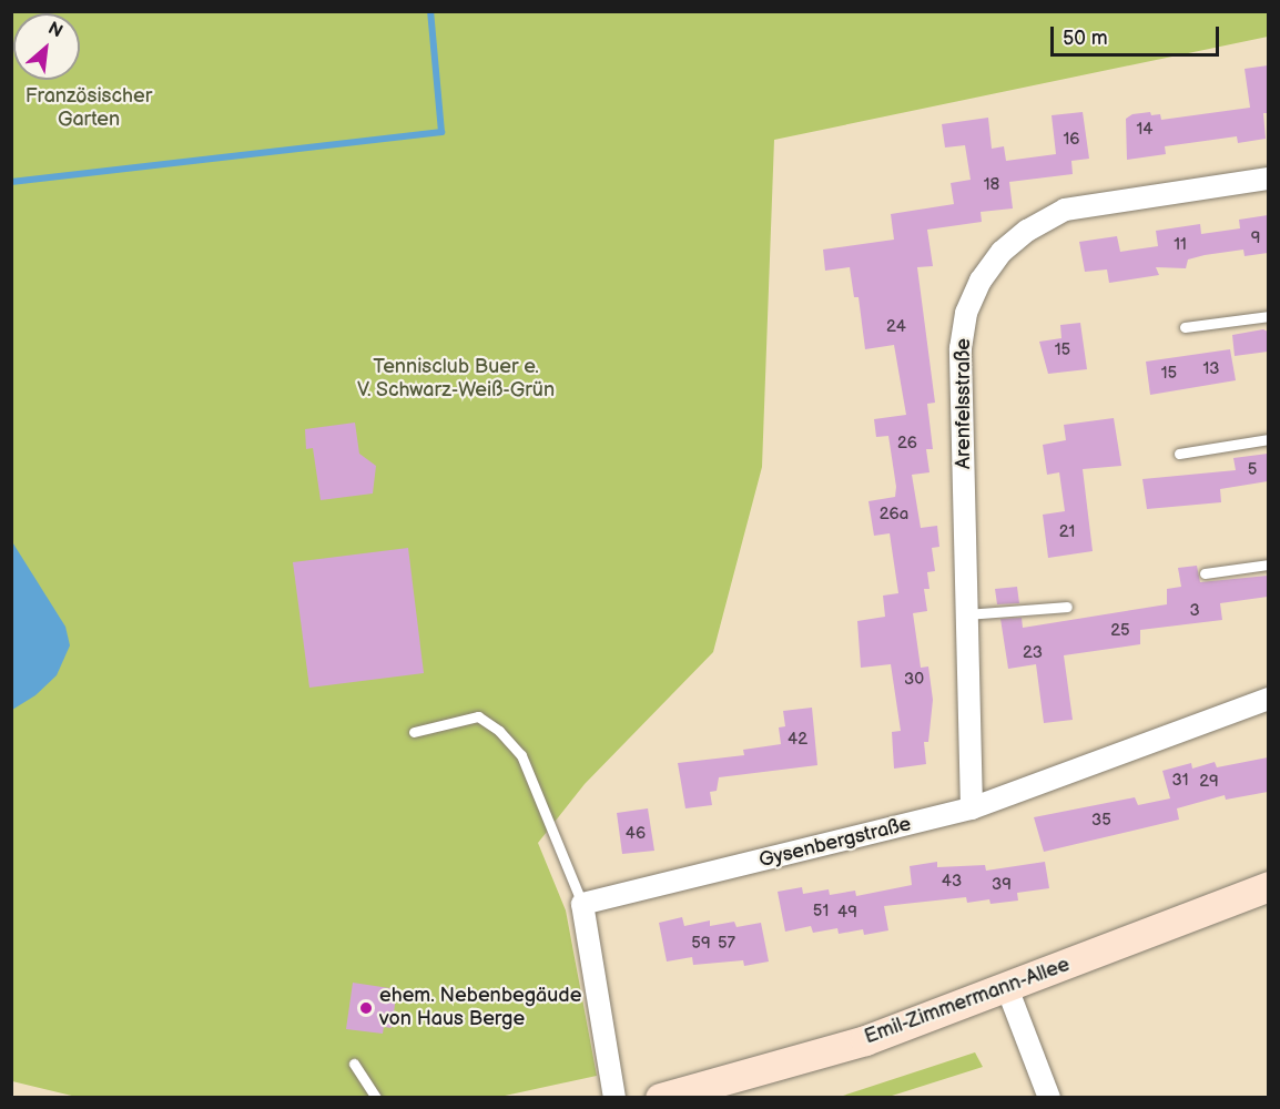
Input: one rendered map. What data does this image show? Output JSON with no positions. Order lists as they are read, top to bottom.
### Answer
{
  "streets": {
    "main road": ["Emil-Zimmermann-Allee"],
    "street": ["Arenfelsstraße", "Gysenbergstraße"]
  },
  "crossings": [
    ["Arenfelsstraße", "Gysenbergstraße"]
  ],
  "parks": ["Französischer Garten", "Tennisclub Buer e. V. Schwarz-Weiß-Grün"],
  "places": ["ehem. Nebenbegäude von Haus Berge"],
  "house_numbers": [
    "14",
    "16",
    "18",
    "9",
    "11",
    "24",
    "15",
    "13",
    "15",
    "26",
    "5",
    "26a",
    "21",
    "3",
    "25",
    "23",
    "30",
    "42",
    "31",
    "29",
    "35",
    "46",
    "43",
    "39",
    "51",
    "49",
    "59",
    "57"
  ],
  "scale_bar": "50 m",
  "north": "top right"
}
